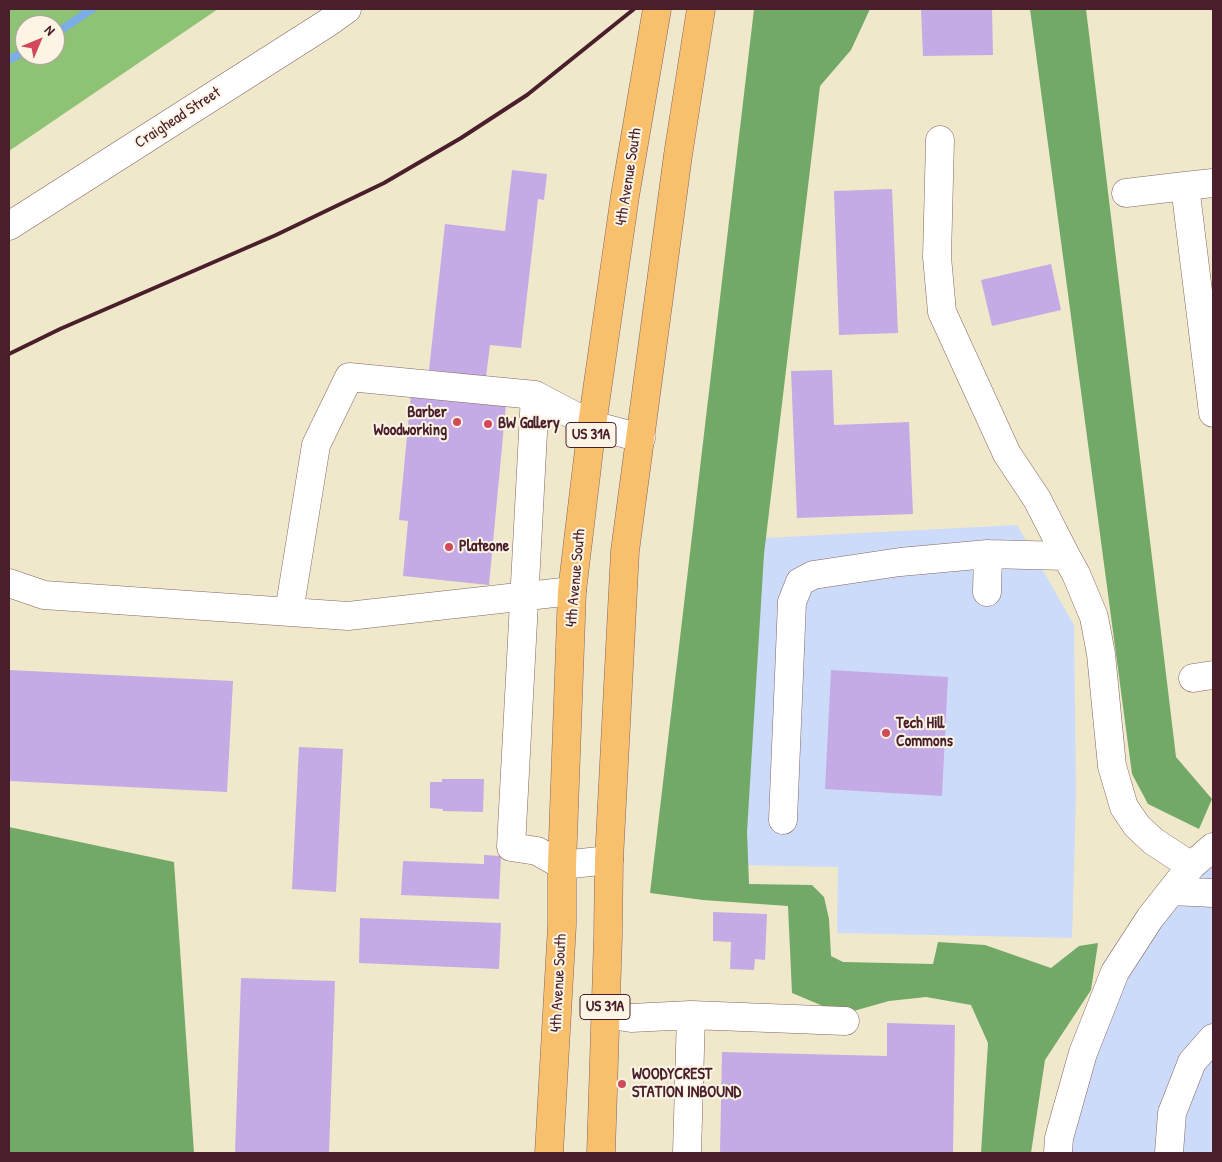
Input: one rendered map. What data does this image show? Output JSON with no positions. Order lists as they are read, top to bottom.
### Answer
{
  "streets": {
    "main road": ["4th Avenue South", "US 31A"],
    "street": ["Craighead Street"]
  },
  "places": [
    "Barber Woodworking",
    "BW Gallery",
    "Plateone",
    "Tech Hill Commons",
    "WOODYCREST STATION INBOUND"
  ],
  "north": "top right"
}
